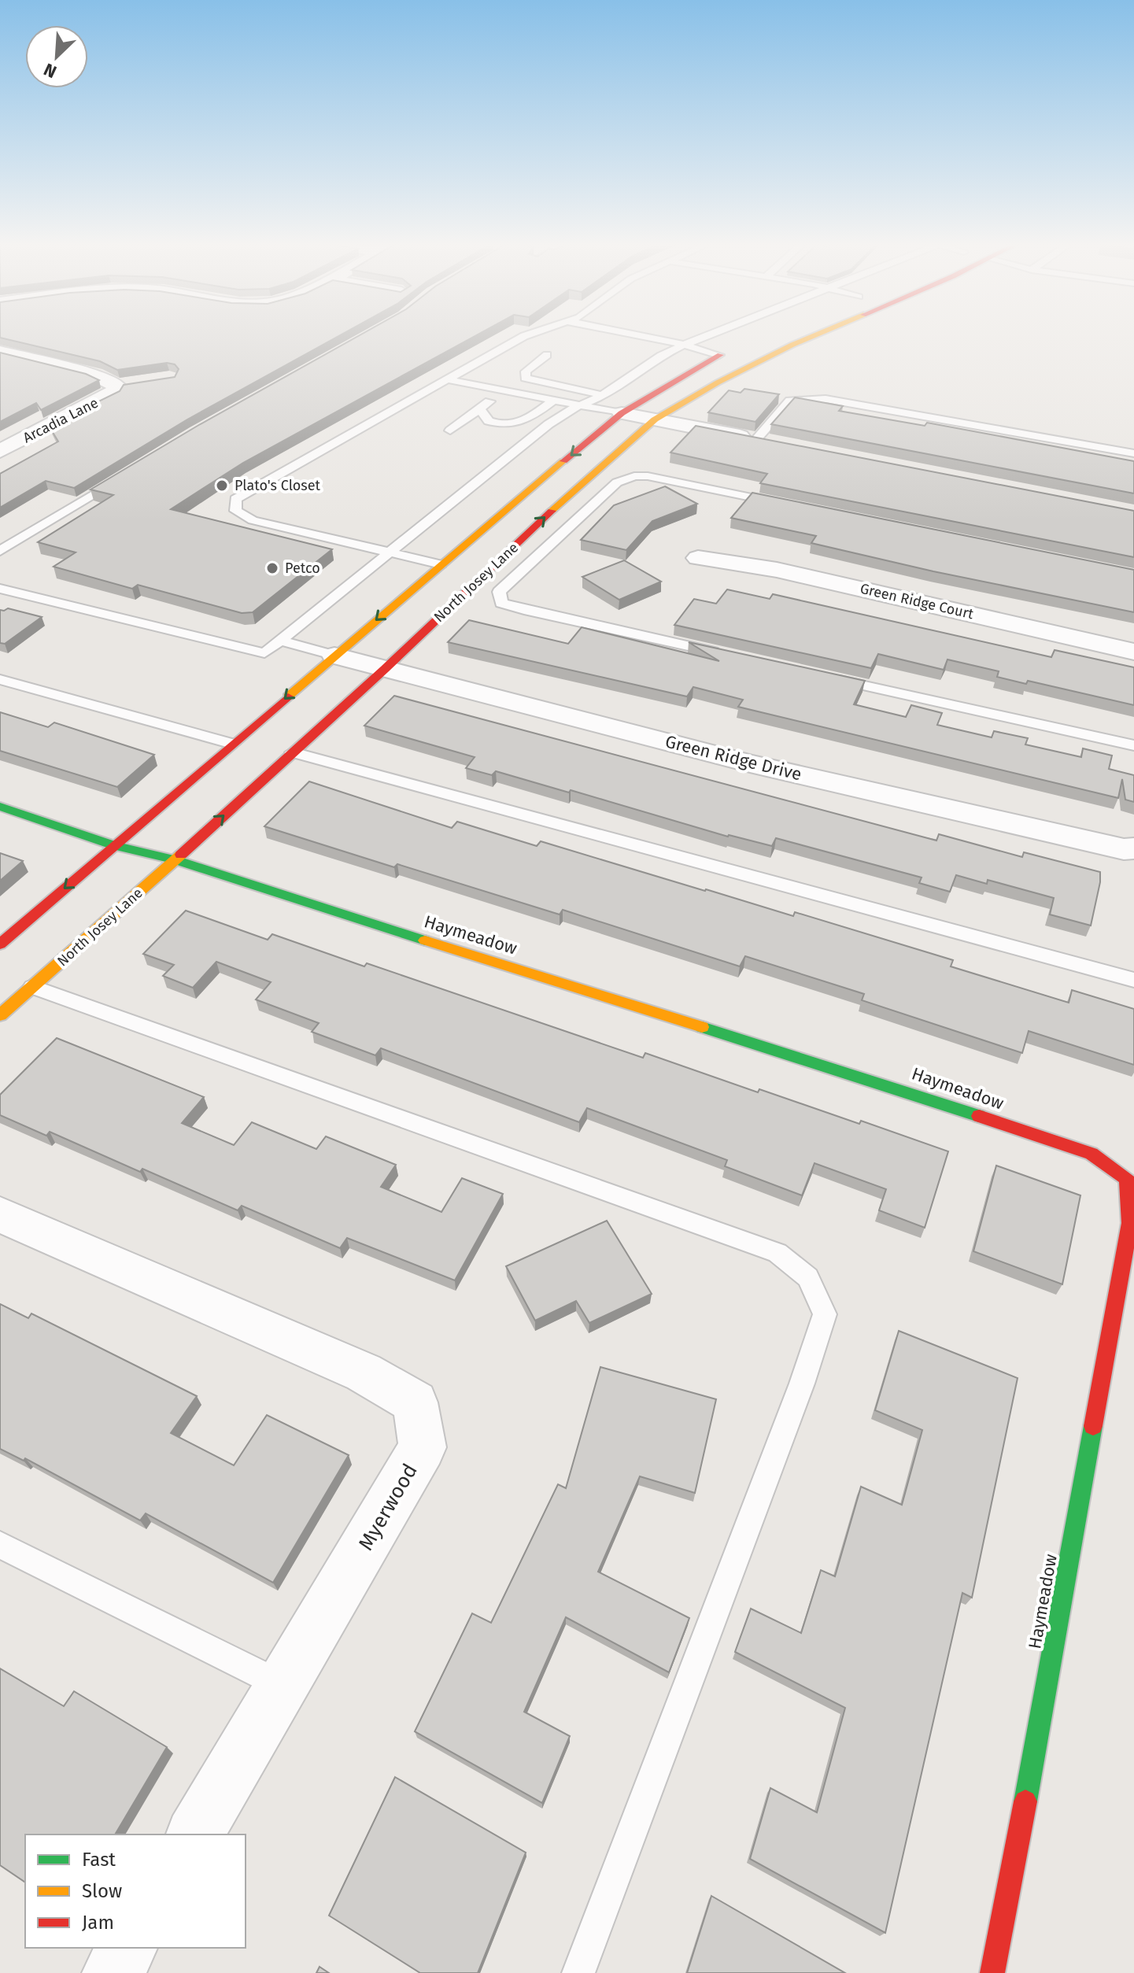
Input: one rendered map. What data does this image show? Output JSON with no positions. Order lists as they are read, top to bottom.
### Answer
{
  "streets": {
    "main road": ["North Josey Lane", "Haymeadow"],
    "street": [
      "Arcadia Lane",
      "Green Ridge Court",
      "Green Ridge Drive",
      "Myerwood"
    ]
  },
  "crossings": [
    ["North Josey Lane", "Green Ridge Drive"],
    ["North Josey Lane", "Haymeadow"]
  ],
  "places": ["Plato's Closet", "Petco"],
  "legend": ["Fast", "Slow", "Jam"],
  "north": "bottom left"
}
